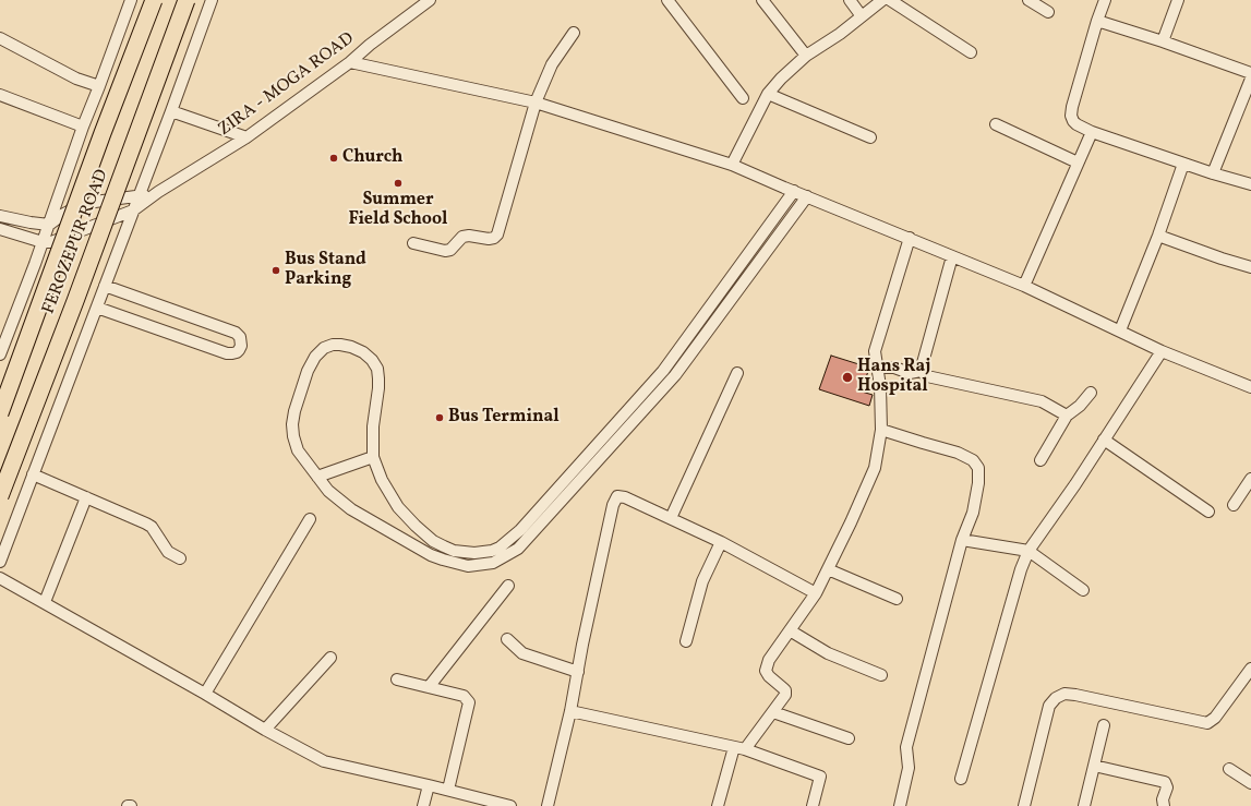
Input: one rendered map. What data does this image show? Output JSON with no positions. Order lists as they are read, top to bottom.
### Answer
{
  "streets": {
    "highway": ["FEROZEPUR ROAD"],
    "street": ["ZIRA - MOGA ROAD"]
  },
  "places": [
    "Church",
    "Summer Field School",
    "Bus Stand Parking",
    "Hans Raj Hospital",
    "Bus Terminal"
  ]
}
